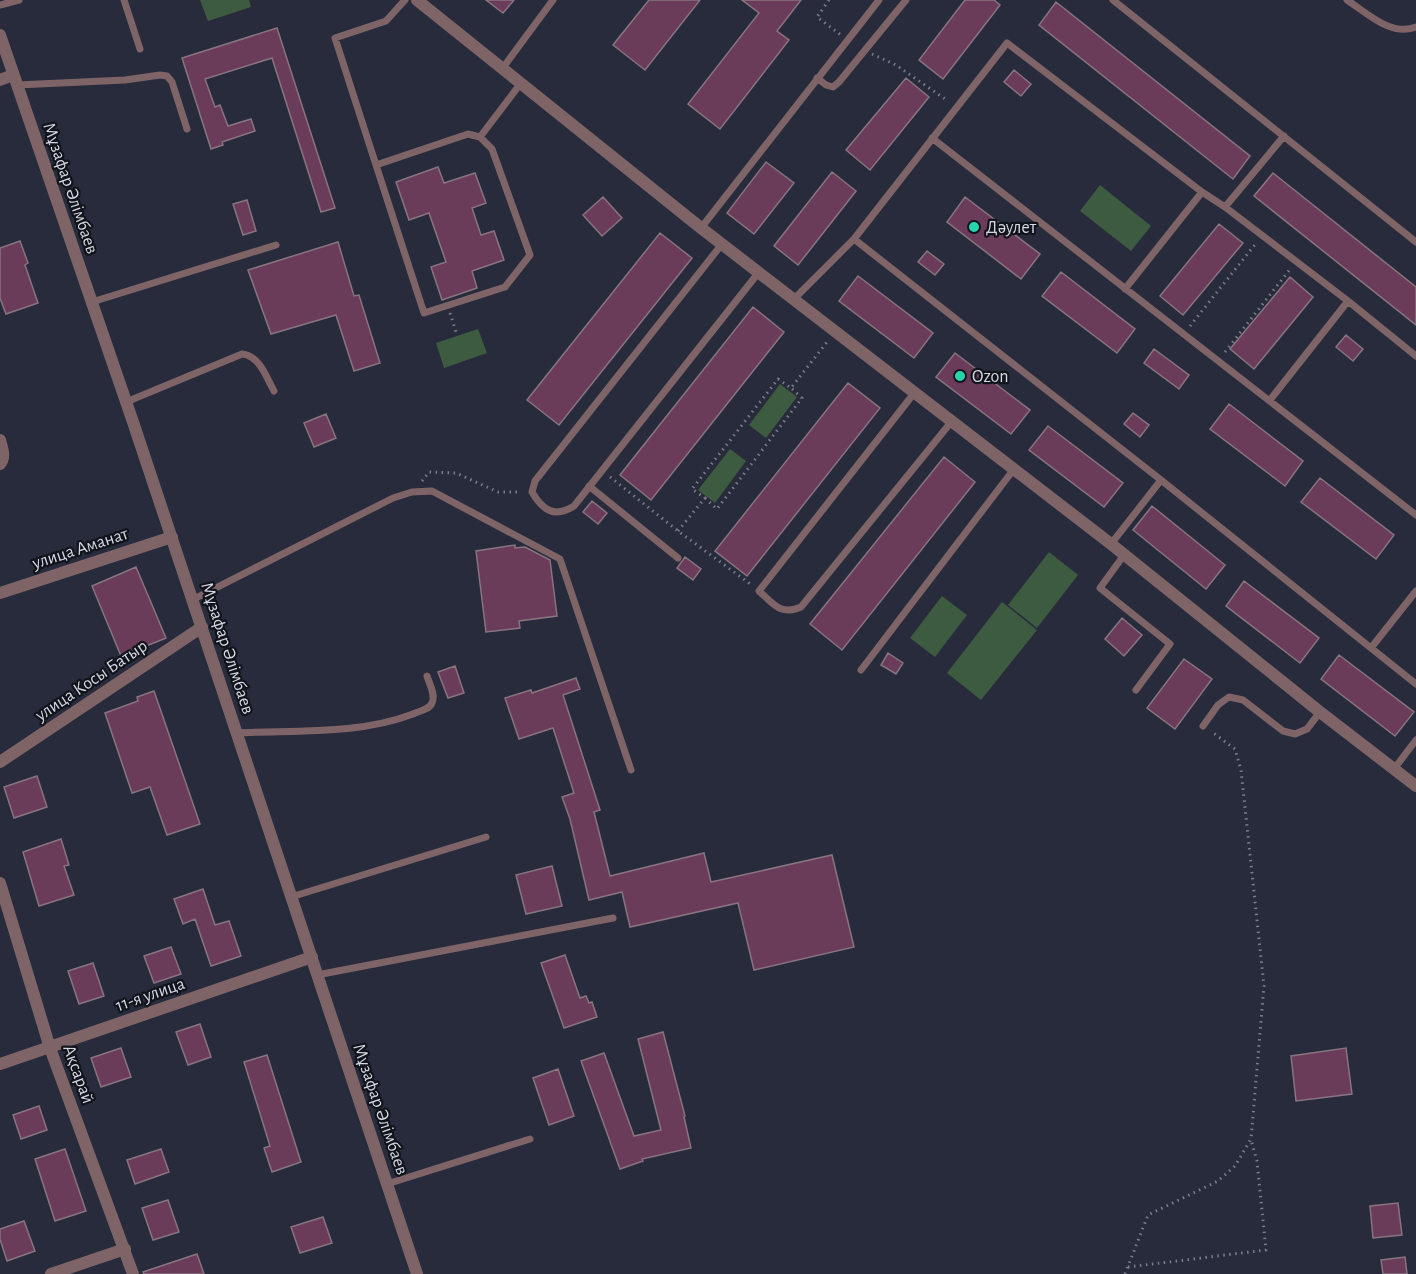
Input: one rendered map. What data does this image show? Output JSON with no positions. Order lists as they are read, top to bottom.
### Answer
{
  "streets": {
    "street": [
      "Мұзафар Әлімбаев",
      "улица Аманат",
      "улица Косы Батыр",
      "11-я улица",
      "Ақсарай"
    ]
  },
  "crossings": [
    ["Мұзафар Әлімбаев", "улица Аманат"],
    ["Мұзафар Әлімбаев", "улица Косы Батыр"],
    ["Мұзафар Әлімбаев", "11-я улица"],
    ["11-я улица", "Ақсарай"]
  ],
  "places": ["Дәулет", "Ozon"]
}
